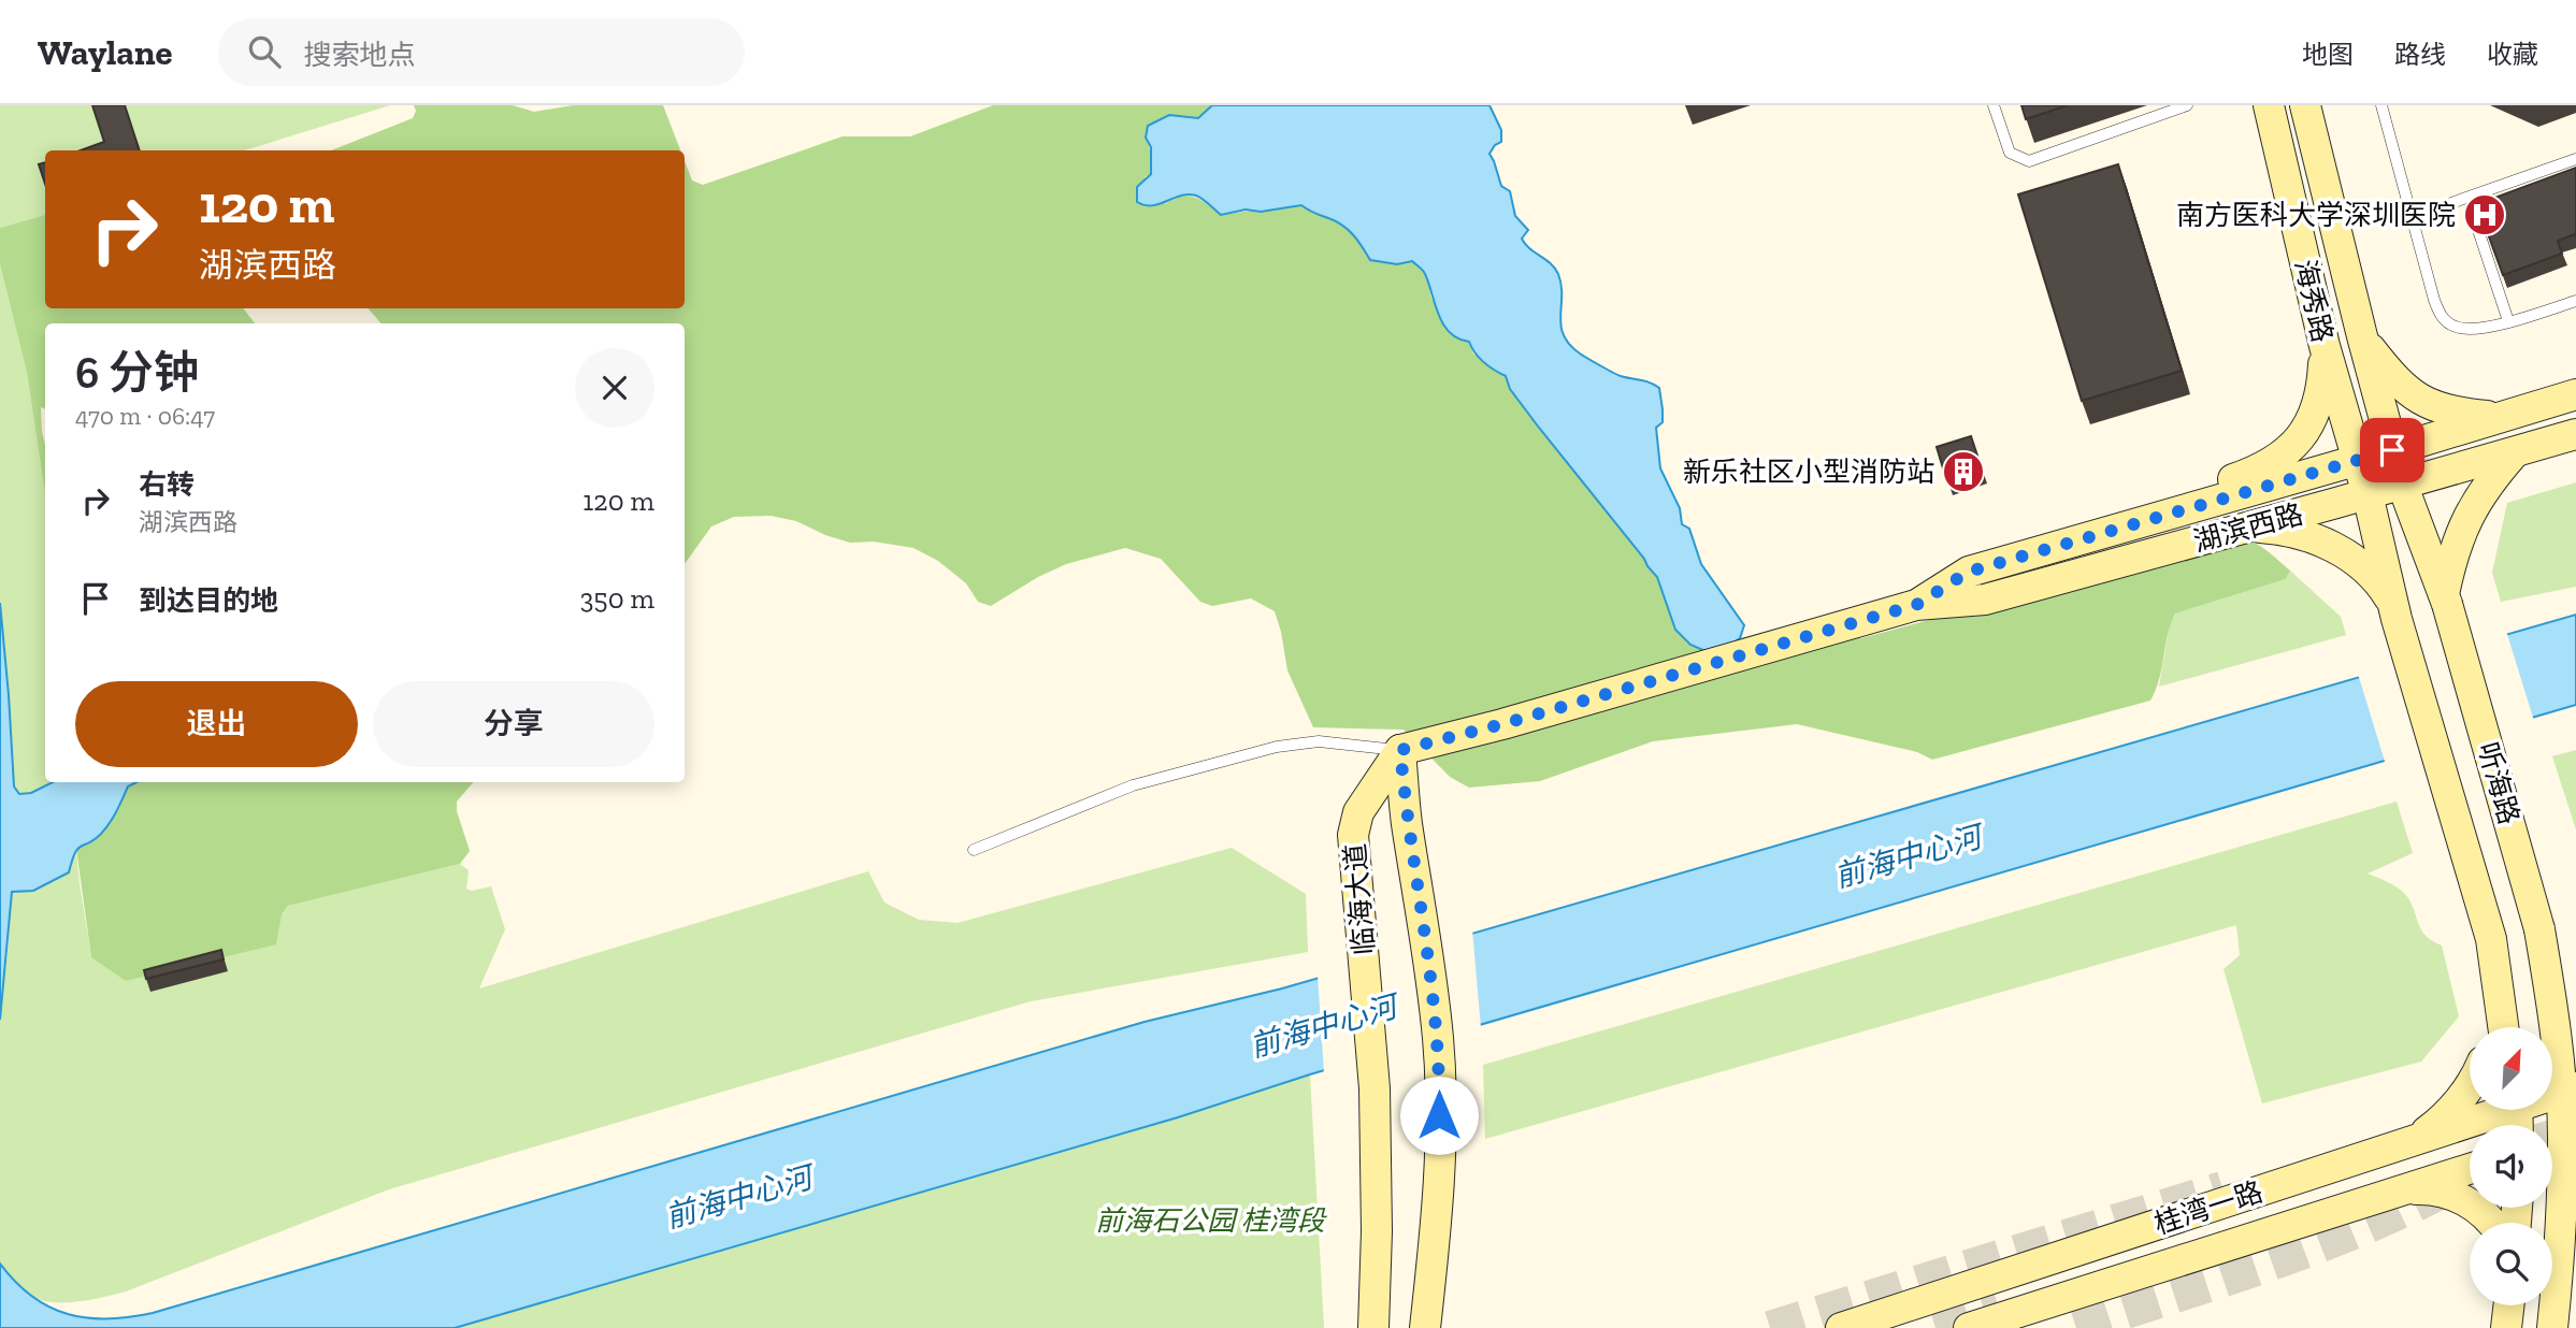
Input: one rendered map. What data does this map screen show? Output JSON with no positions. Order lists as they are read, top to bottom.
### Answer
{
  "streets": {
    "main road": [
      "海秀路",
      "湖滨西路",
      "听海路",
      "临海大道",
      "桂湾一路"
    ]
  },
  "crossings": [
    ["海秀路", "湖滨西路"],
    ["海秀路", "听海路"],
    ["湖滨西路", "听海路"],
    ["湖滨西路", "临海大道"]
  ],
  "water": ["前海中心河"],
  "parks": ["前海石公园 桂湾段"],
  "places": {
    "hospital": ["南方医科大学深圳医院"],
    "building": ["新乐社区小型消防站"]
  },
  "north": "top right",
  "page": {
    "header": "Waylane",
    "search": "搜索地点",
    "nav": ["地图", "路线", "收藏"],
    "turn": ["120 m", "湖滨西路"],
    "heading": ["6 分钟", "470 m · 06:47"],
    "list": [
      {
        "name": "右转",
        "note": "湖滨西路",
        "value": "120 m"
      },
      {
        "name": "到达目的地",
        "value": "350 m"
      }
    ],
    "buttons": ["退出", "分享"]
  }
}
